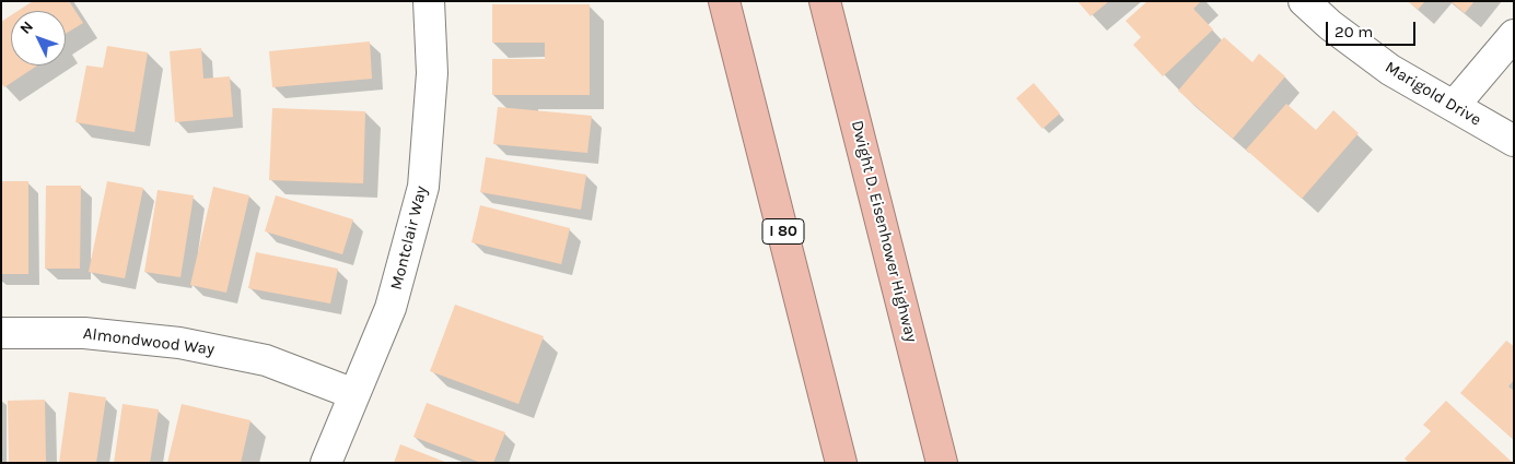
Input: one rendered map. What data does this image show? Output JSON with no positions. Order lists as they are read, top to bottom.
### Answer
{
  "streets": {
    "highway": ["I 80", "Dwight D. Eisenhower Highway"],
    "street": ["Marigold Drive", "Montclair Way", "Almondwood Way"]
  },
  "crossings": [
    ["Montclair Way", "Almondwood Way"]
  ],
  "scale_bar": "20 m",
  "north": "top left"
}
